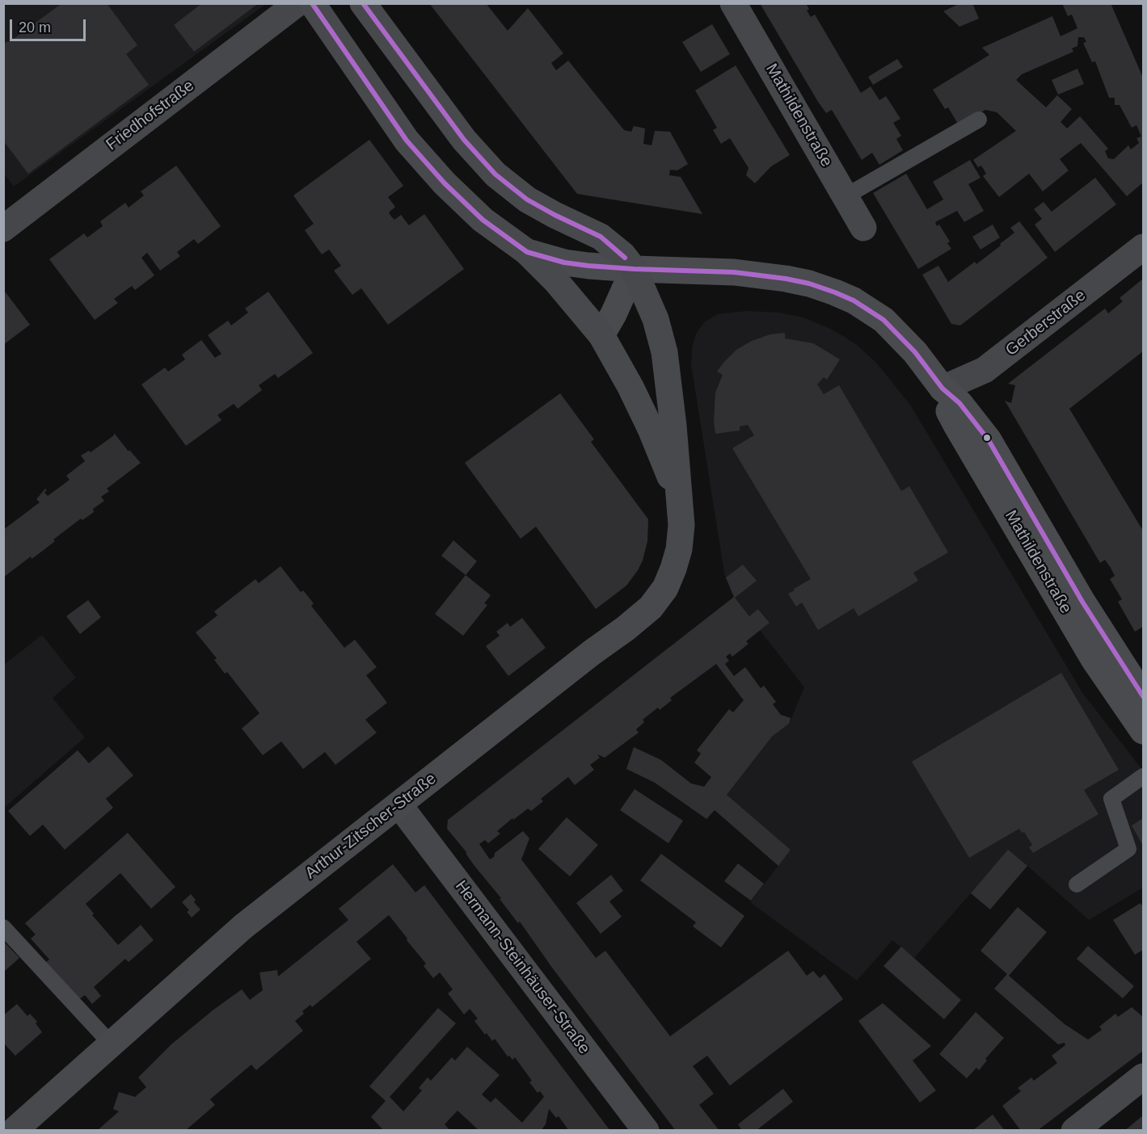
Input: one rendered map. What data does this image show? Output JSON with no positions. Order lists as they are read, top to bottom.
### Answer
{
  "streets": {
    "main road": ["Mathildenstraße", "Arthur-Zitscher-Straße"],
    "street": ["Friedhofstraße", "Gerberstraße", "Hermann-Steinhäuser-Straße"]
  },
  "crossings": [
    ["Mathildenstraße", "Gerberstraße"],
    ["Mathildenstraße", "Arthur-Zitscher-Straße"],
    ["Arthur-Zitscher-Straße", "Hermann-Steinhäuser-Straße"]
  ],
  "scale_bar": "20 m"
}
